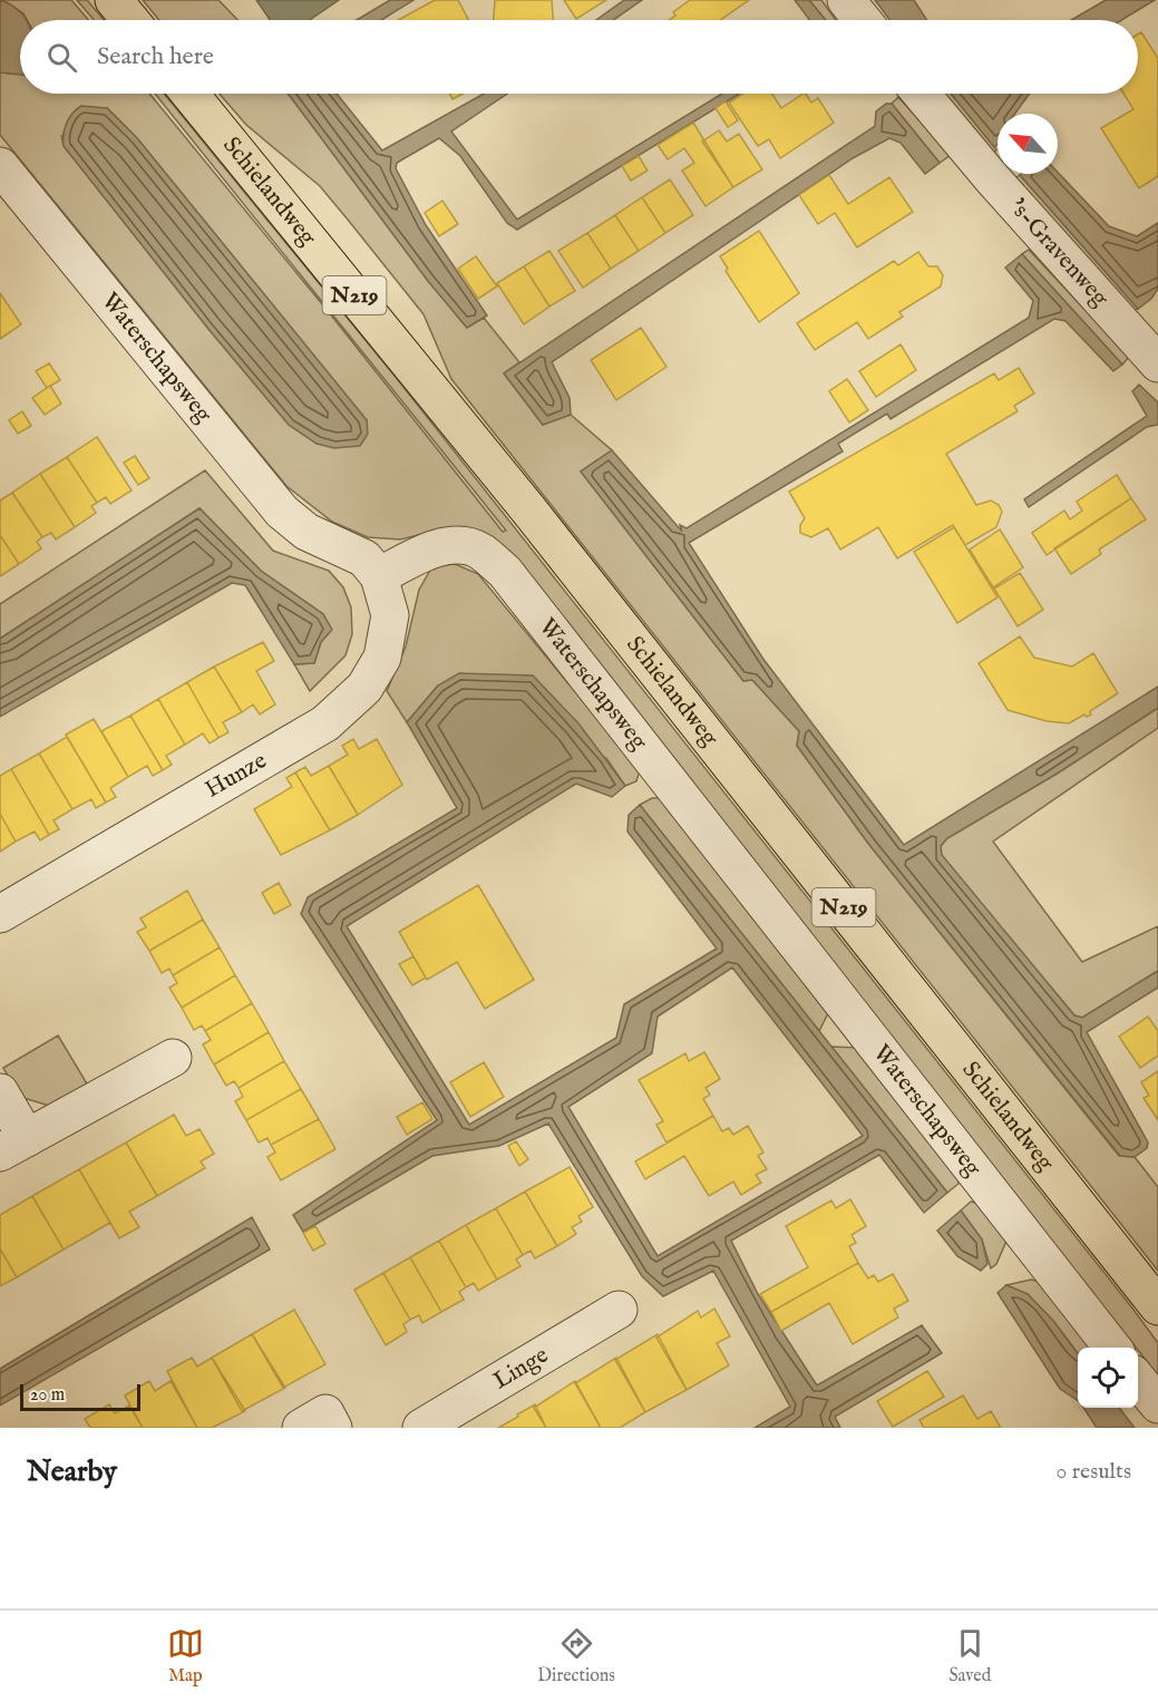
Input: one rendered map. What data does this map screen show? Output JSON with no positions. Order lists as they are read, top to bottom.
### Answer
{
  "streets": {
    "main road": ["Schielandweg", "N219"],
    "street": [
      "'s-Gravenweg",
      "Waterschapsweg",
      "Hunze",
      "Linge"
    ]
  },
  "crossings": [
    ["Waterschapsweg", "Hunze"]
  ],
  "scale_bar": "20 m",
  "north": "top left",
  "page": {
    "search": "Search here",
    "scale": "20 m",
    "heading": ["Nearby", "0 results"],
    "nav": ["Map", "Directions", "Saved"]
  }
}
